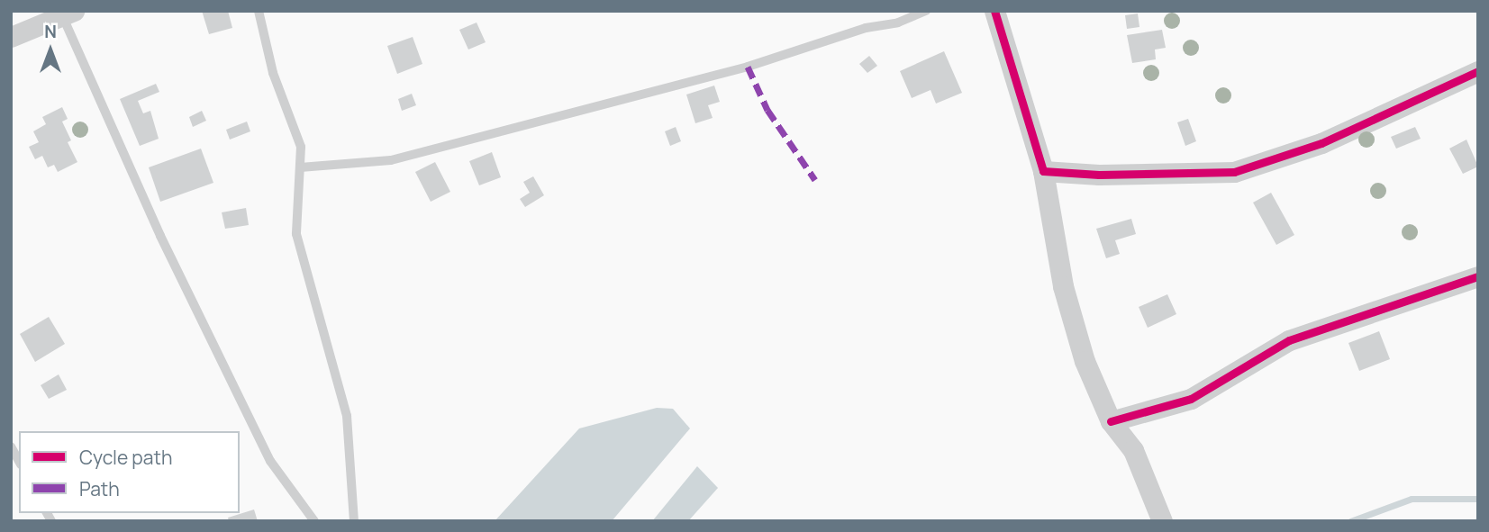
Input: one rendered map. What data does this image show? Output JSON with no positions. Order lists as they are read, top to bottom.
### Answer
{
  "legend": ["Cycle path", "Path"],
  "north": "top"
}
